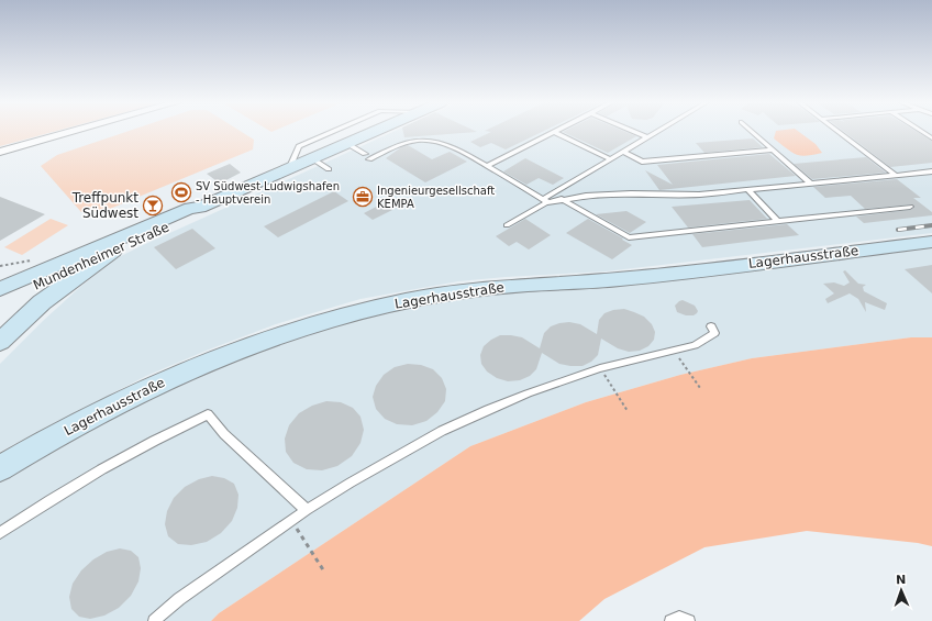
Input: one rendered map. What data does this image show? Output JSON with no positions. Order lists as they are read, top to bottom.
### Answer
{
  "streets": {
    "street": ["Mundenheimer Straße", "Lagerhausstraße"]
  },
  "places": {
    "sports": ["SV Südwest Ludwigshafen - Hauptverein"],
    "office": ["Ingenieurgesellschaft KEMPA"],
    "bar": ["Treffpunkt Südwest"]
  },
  "north": "top"
}
